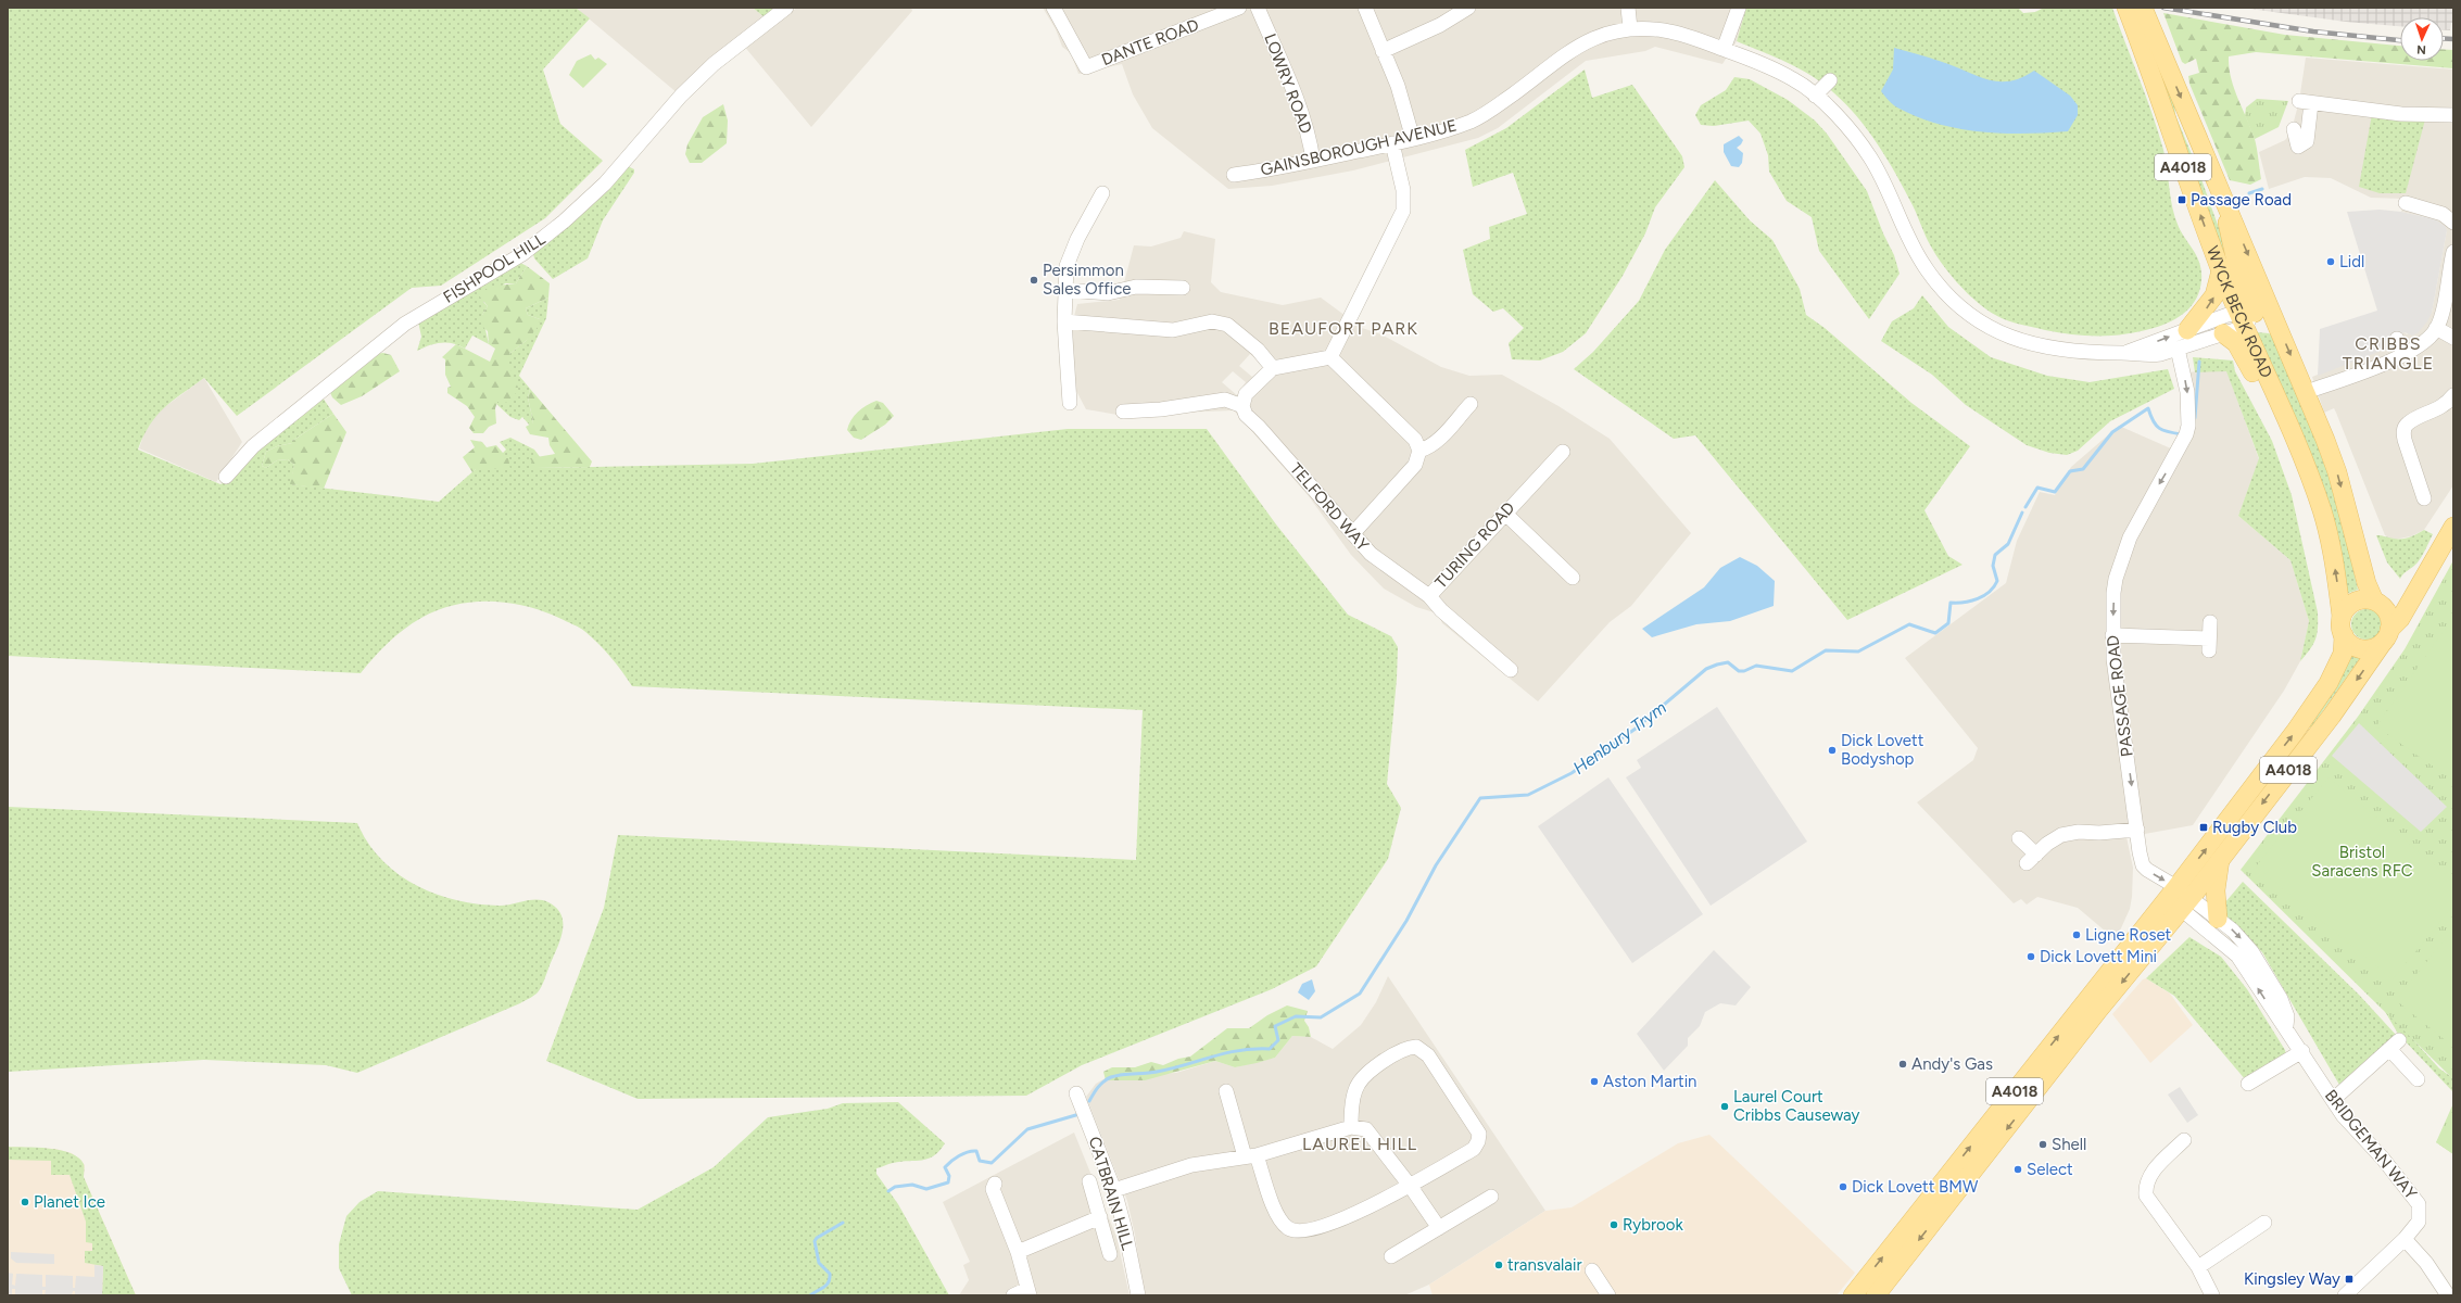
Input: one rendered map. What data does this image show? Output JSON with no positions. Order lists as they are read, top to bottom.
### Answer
{
  "streets": {
    "main road": ["A4018", "WYCK BECK ROAD"],
    "street": [
      "DANTE ROAD",
      "LOWRY ROAD",
      "GAINSBOROUGH AVENUE",
      "FISHPOOL HILL",
      "TELFORD WAY",
      "TURING ROAD",
      "PASSAGE ROAD",
      "BRIDGEMAN WAY",
      "CATBRAIN HILL"
    ]
  },
  "crossings": [
    ["LOWRY ROAD", "GAINSBOROUGH AVENUE"],
    ["GAINSBOROUGH AVENUE", "WYCK BECK ROAD"],
    ["GAINSBOROUGH AVENUE", "PASSAGE ROAD"],
    ["A4018", "WYCK BECK ROAD"],
    ["A4018", "PASSAGE ROAD"],
    ["A4018", "BRIDGEMAN WAY"],
    ["TELFORD WAY", "TURING ROAD"],
    ["PASSAGE ROAD", "BRIDGEMAN WAY"]
  ],
  "one_way": ["PASSAGE ROAD"],
  "districts": ["BEAUFORT PARK", "CRIBBS TRIANGLE", "LAUREL HILL"],
  "water": ["Henbury Trym"],
  "parks": ["Bristol Saracens RFC"],
  "places": {
    "transit": ["Passage Road", "Rugby Club", "Kingsley Way"],
    "other": [
      "Lidl",
      "Persimmon Sales Office",
      "Dick Lovett Bodyshop",
      "Ligne Roset",
      "Dick Lovett Mini",
      "Andy's Gas",
      "Aston Martin",
      "Laurel Court Cribbs Causeway",
      "Shell",
      "Select",
      "Dick Lovett BMW",
      "Planet Ice",
      "Rybrook",
      "transvalair"
    ]
  },
  "north": "bottom"
}
